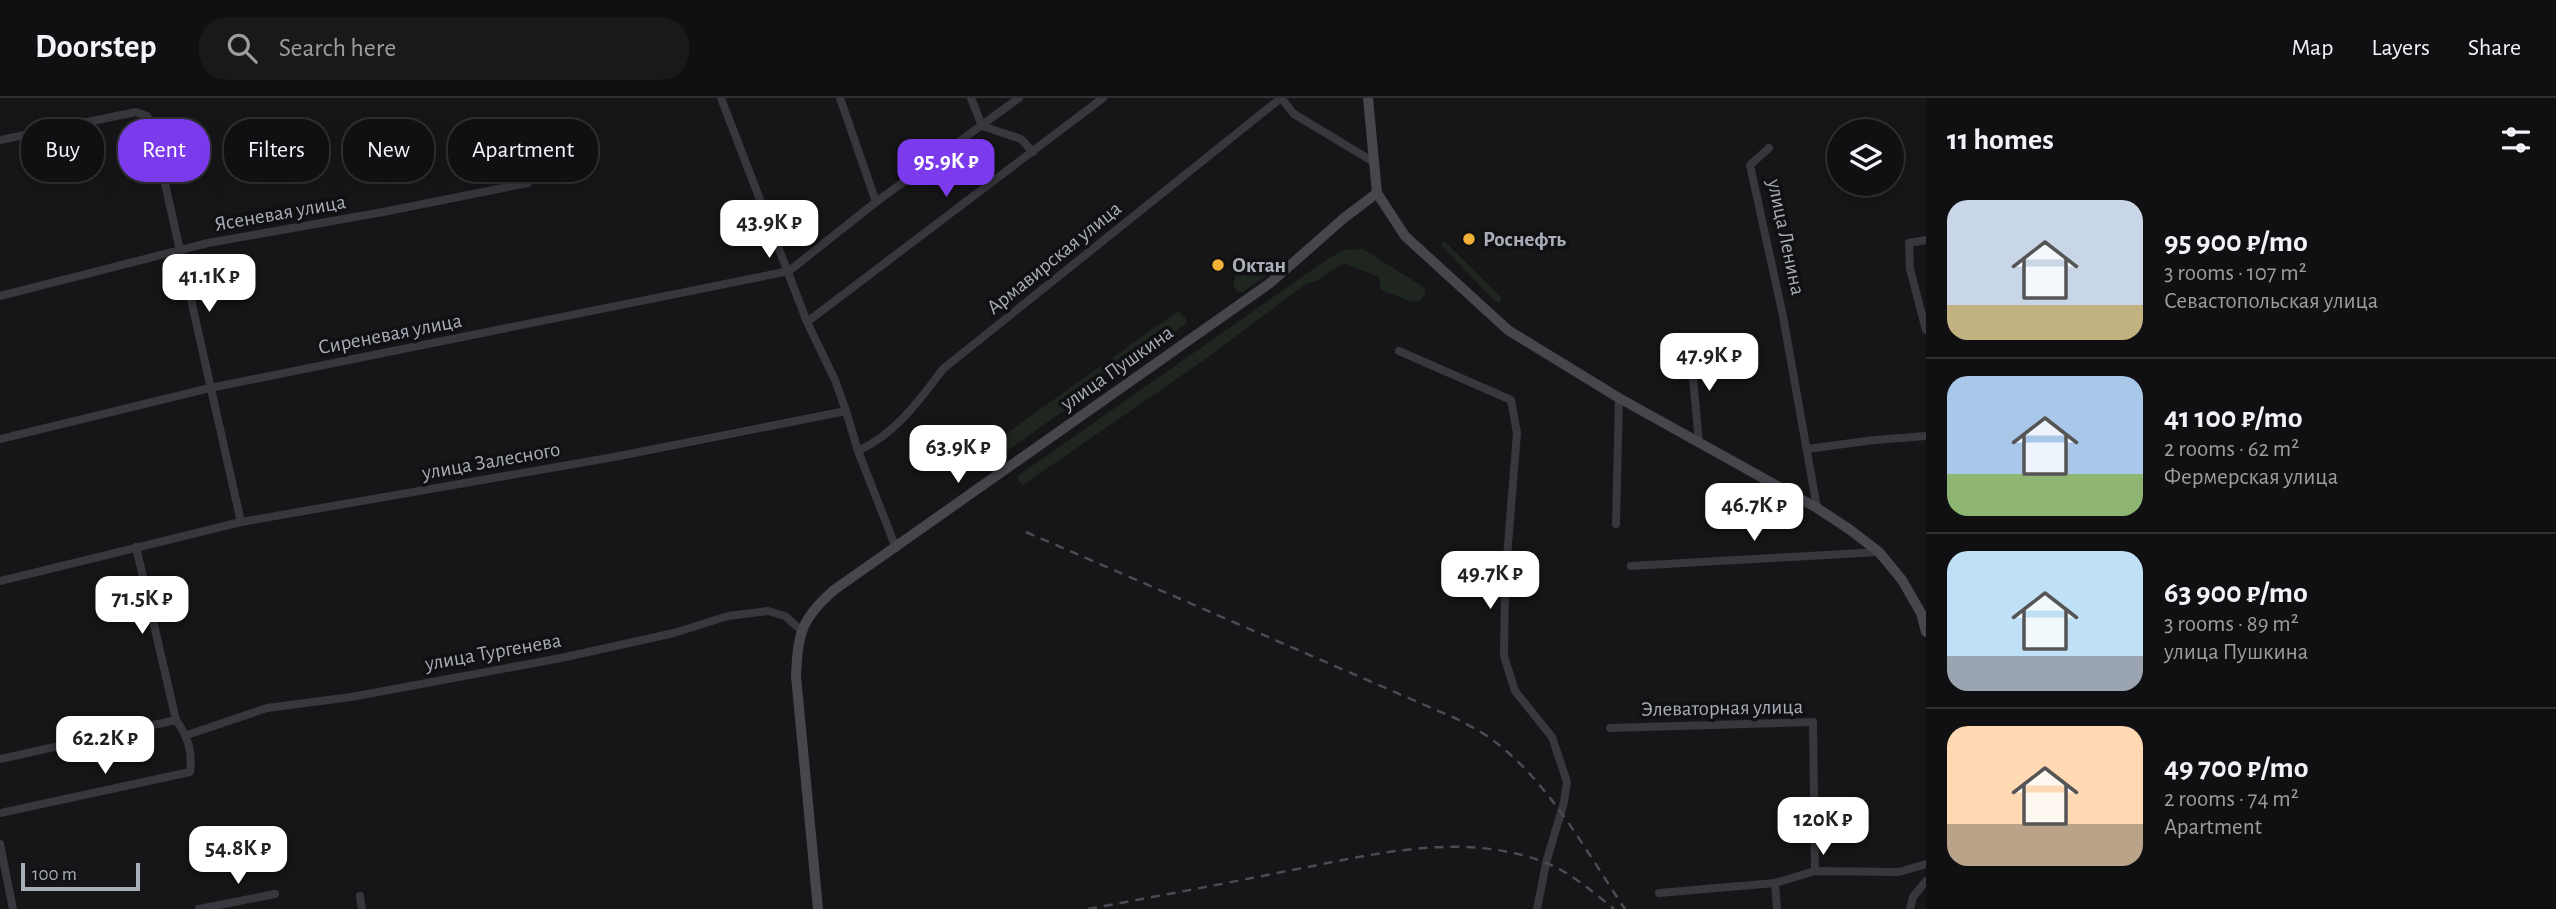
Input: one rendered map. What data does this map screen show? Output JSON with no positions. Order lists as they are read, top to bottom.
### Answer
{
  "streets": {
    "main road": ["улица Пушкина"],
    "street": [
      "Ясеневая улица",
      "улица Ленина",
      "Армавирская улица",
      "Сиреневая улица",
      "улица Залесного",
      "улица Тургенева",
      "Элеваторная улица"
    ]
  },
  "crossings": [
    ["улица Пушкина", "улица Тургенева"]
  ],
  "places": ["Роснефть", "Октан"],
  "scale_bar": "100 m",
  "page": {
    "header": "Doorstep",
    "search": "Search here",
    "nav": ["Map", "Layers", "Share"],
    "heading": "11 homes",
    "chip": [
      "Buy",
      "Rent",
      "Filters",
      "New",
      "Apartment"
    ],
    "price": [
      "95.9K ₽",
      "43.9K ₽",
      "41.1K ₽",
      "47.9K ₽",
      "63.9K ₽",
      "46.7K ₽",
      "49.7K ₽",
      "71.5K ₽",
      "62.2K ₽",
      "120K ₽",
      "54.8K ₽"
    ],
    "list": [
      {
        "name": "95 900 ₽/mo",
        "note": "3 rooms · 107 m² · Севастопольская улица"
      },
      {
        "name": "41 100 ₽/mo",
        "note": "2 rooms · 62 m² · Фермерская улица"
      },
      {
        "name": "63 900 ₽/mo",
        "note": "3 rooms · 89 m² · улица Пушкина"
      },
      {
        "name": "49 700 ₽/mo",
        "note": "2 rooms · 74 m² · Apartment"
      }
    ],
    "scale": "100 m"
  }
}
